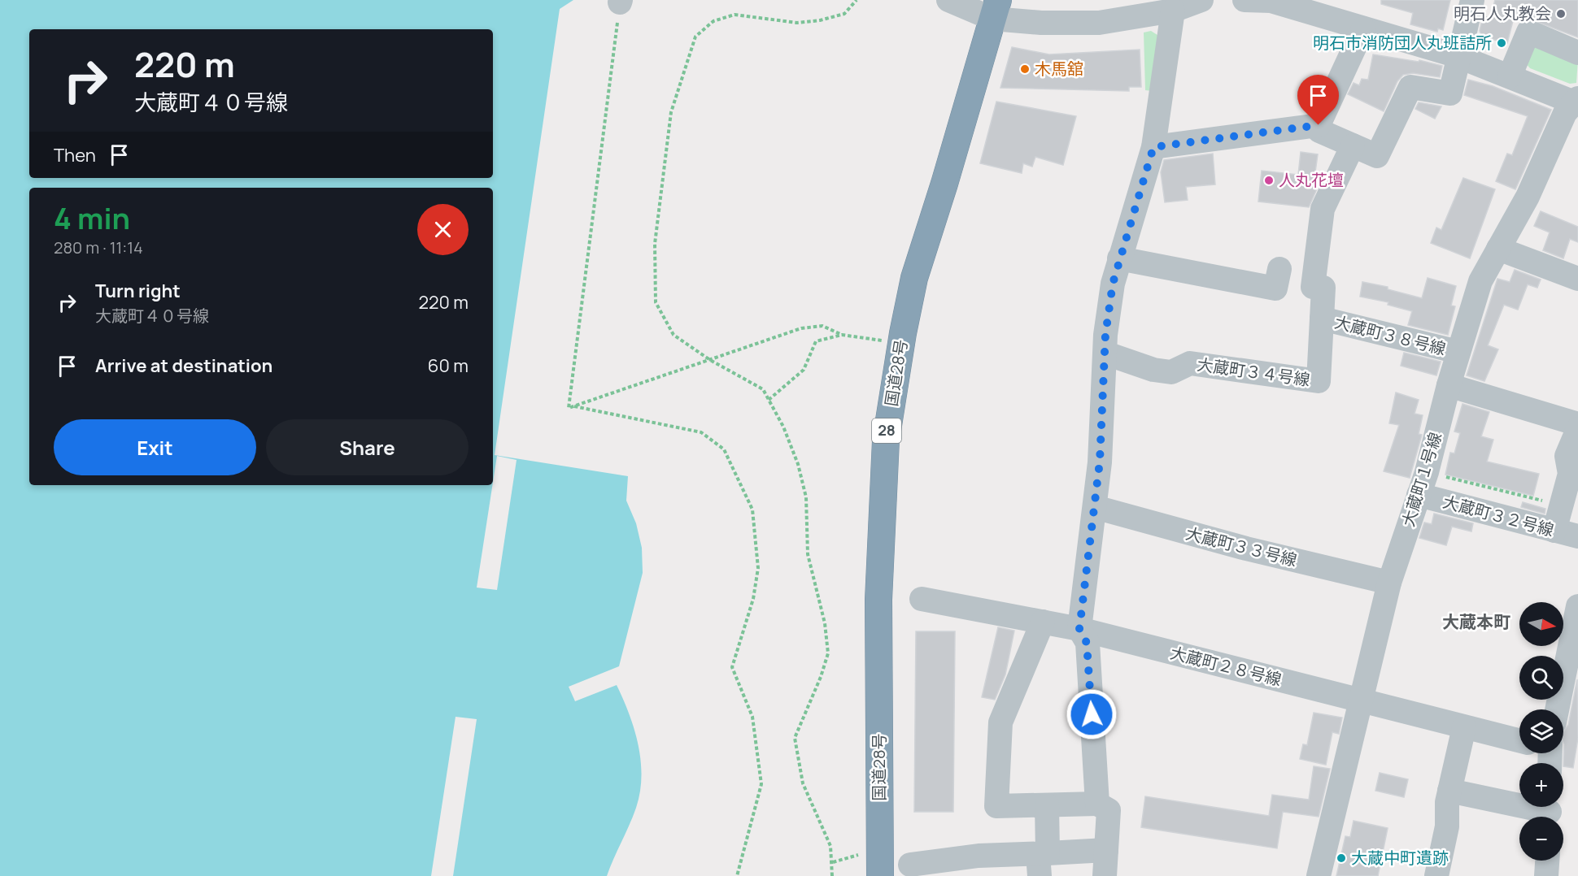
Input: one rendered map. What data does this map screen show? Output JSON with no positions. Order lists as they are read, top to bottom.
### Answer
{
  "streets": {
    "highway": ["国道28号", "28"],
    "street": [
      "大蔵町３８号線",
      "大蔵町３４号線",
      "大蔵町１号線",
      "大蔵町３２号線",
      "大蔵町３３号線",
      "大蔵町２８号線"
    ]
  },
  "crossings": [
    ["大蔵町３８号線", "大蔵町３４号線"],
    ["大蔵町３８号線", "大蔵町１号線"],
    ["大蔵町１号線", "大蔵町３２号線"],
    ["大蔵町１号線", "大蔵町３３号線"],
    ["大蔵町１号線", "大蔵町２８号線"]
  ],
  "districts": ["大蔵本町"],
  "places": [
    "明石人丸教会",
    "明石市消防団人丸班詰所",
    "木馬舘",
    "人丸花壇",
    "大蔵中町遺跡"
  ],
  "north": "right",
  "page": {
    "turn": ["220 m", "大蔵町４０号線"],
    "then": "Then",
    "heading": ["4 min", "280 m · 11:14"],
    "list": [
      {
        "name": "Turn right",
        "note": "大蔵町４０号線",
        "value": "220 m"
      },
      {
        "name": "Arrive at destination",
        "value": "60 m"
      }
    ],
    "buttons": ["Exit", "Share"],
    "map_buttons": ["+", "−"]
  }
}
